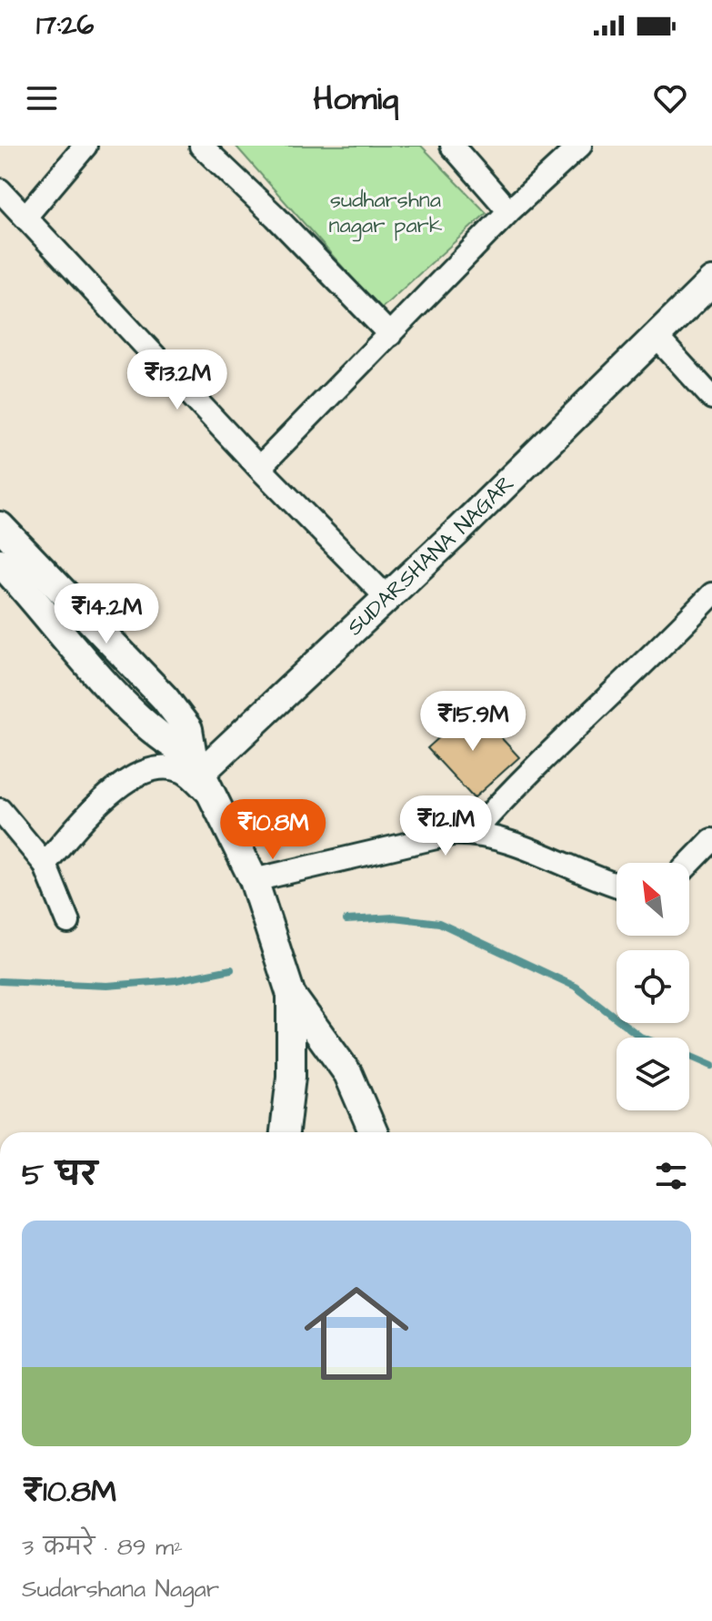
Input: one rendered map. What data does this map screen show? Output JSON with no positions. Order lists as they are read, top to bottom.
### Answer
{
  "streets": {
    "street": ["SUDARSHANA NAGAR"]
  },
  "parks": ["sudharshna nagar park"],
  "north": "top left",
  "page": {
    "status": "17:26",
    "header": "Homiq",
    "price": [
      "₹13.2M",
      "₹14.2M",
      "₹15.9M",
      "₹12.1M",
      "₹10.8M"
    ],
    "heading": "5 घर",
    "list": [
      {
        "name": "₹10.8M",
        "note": "3 कमरे · 89 m² · Sudarshana Nagar"
      }
    ]
  }
}
